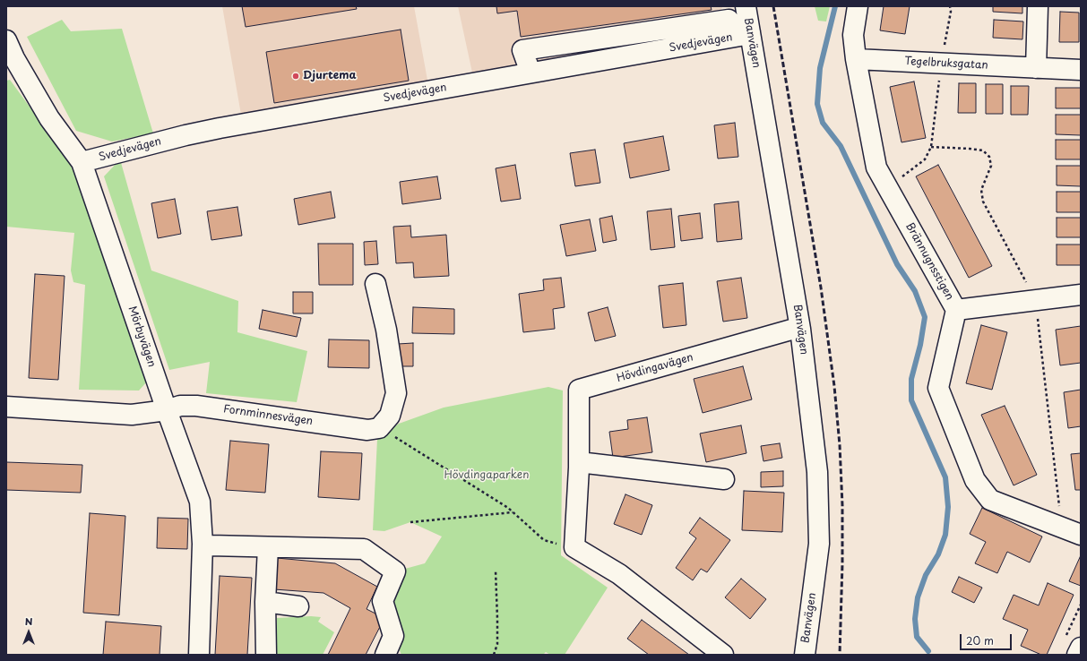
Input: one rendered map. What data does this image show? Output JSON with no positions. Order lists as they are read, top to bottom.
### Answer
{
  "streets": {
    "street": [
      "Svedjevägen",
      "Banvägen",
      "Tegelbruksgatan",
      "Brännugnsstigen",
      "Mörbyvägen",
      "Hövdingavägen",
      "Fornminnesvägen"
    ]
  },
  "crossings": [
    ["Svedjevägen", "Banvägen"],
    ["Svedjevägen", "Mörbyvägen"],
    ["Banvägen", "Hövdingavägen"],
    ["Tegelbruksgatan", "Brännugnsstigen"],
    ["Mörbyvägen", "Fornminnesvägen"]
  ],
  "parks": ["Hövdingaparken"],
  "places": ["Djurtema"],
  "scale_bar": "20 m",
  "north": "top"
}
